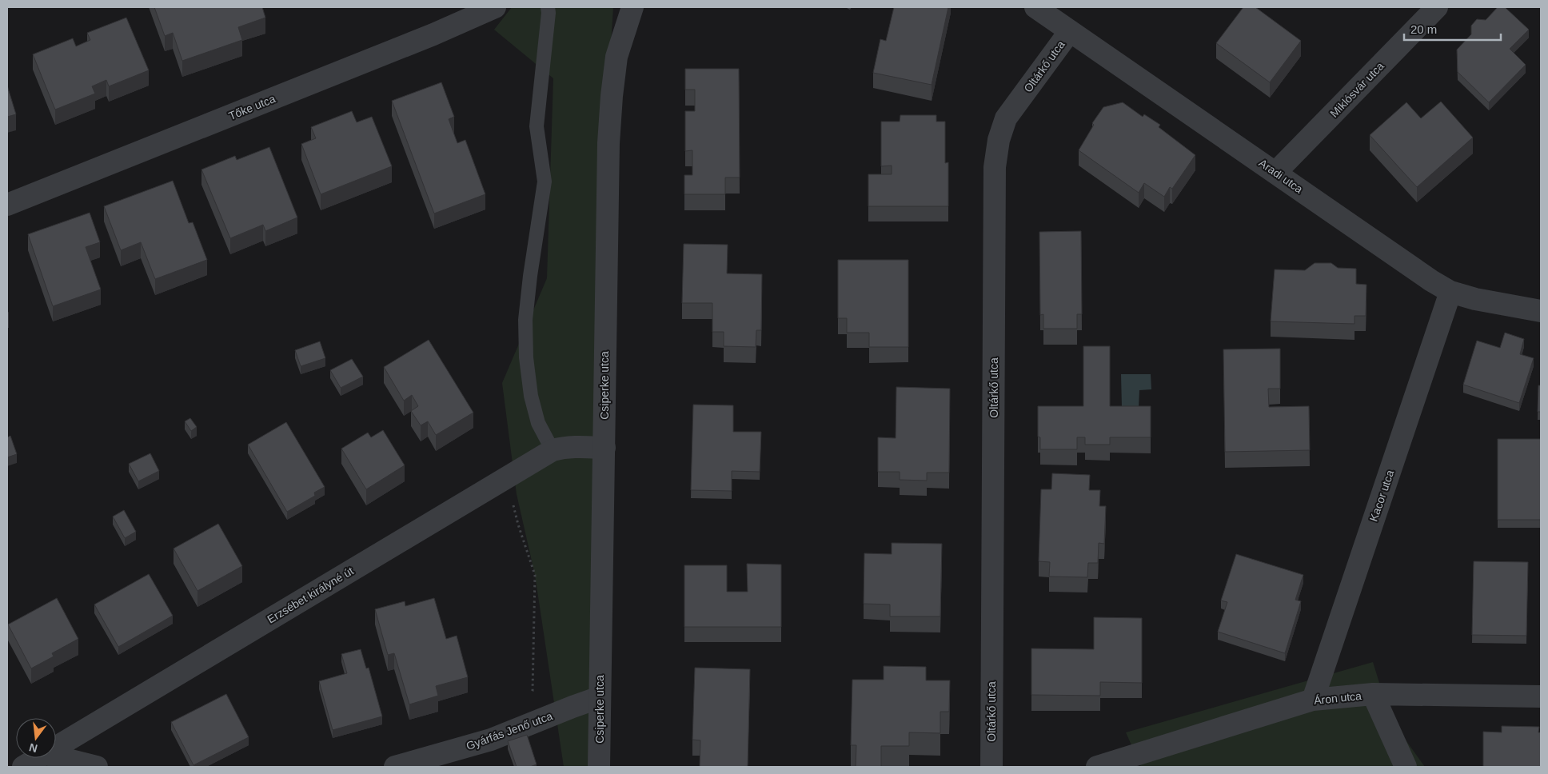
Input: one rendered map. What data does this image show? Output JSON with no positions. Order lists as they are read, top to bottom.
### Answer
{
  "streets": {
    "street": [
      "Oltárkő utca",
      "Miklósvár utca",
      "Tőke utca",
      "Aradi utca",
      "Csiperke utca",
      "Kacor utca",
      "Erzsébet királyné út",
      "Áron utca",
      "Gyárfás Jenő utca"
    ]
  },
  "crossings": [
    ["Oltárkő utca", "Aradi utca"],
    ["Miklósvár utca", "Aradi utca"],
    ["Aradi utca", "Kacor utca"],
    ["Csiperke utca", "Erzsébet királyné út"],
    ["Csiperke utca", "Gyárfás Jenő utca"],
    ["Kacor utca", "Áron utca"]
  ],
  "scale_bar": "20 m",
  "north": "bottom"
}
